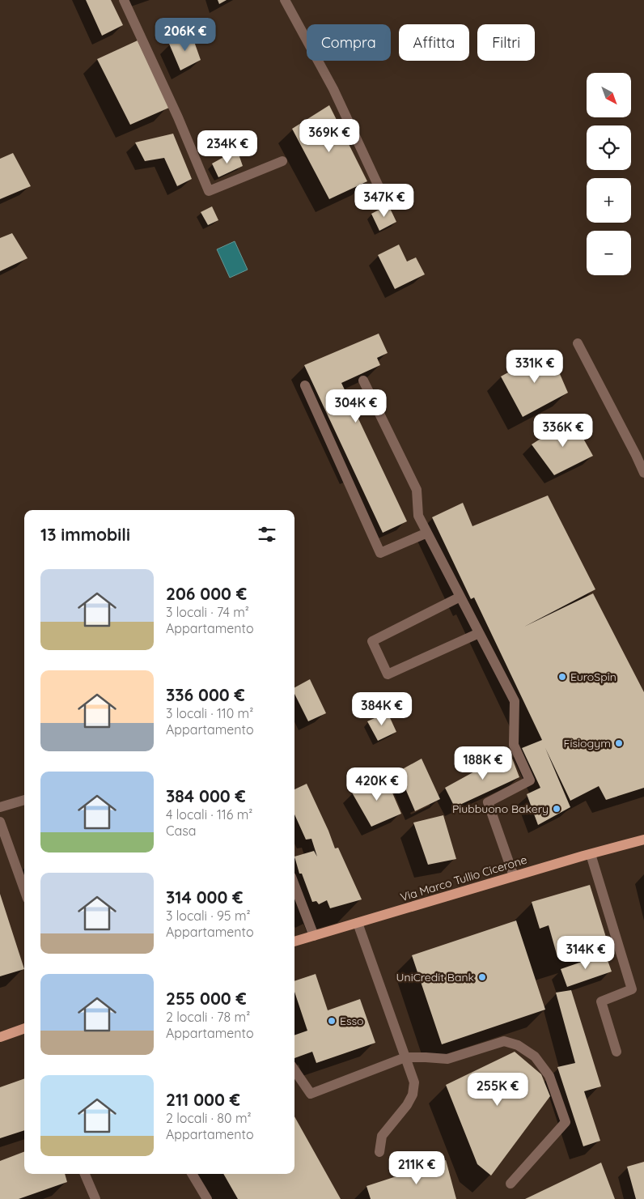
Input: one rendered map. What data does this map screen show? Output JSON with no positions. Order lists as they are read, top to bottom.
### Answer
{
  "streets": {
    "main road": ["Via Marco Tullio Cicerone"]
  },
  "places": [
    "EuroSpin",
    "Fisiogym",
    "Piubbuono Bakery",
    "UniCredit Bank",
    "Esso"
  ],
  "north": "bottom right",
  "page": {
    "price": [
      "206K €",
      "369K €",
      "234K €",
      "347K €",
      "331K €",
      "304K €",
      "336K €",
      "384K €",
      "188K €",
      "420K €",
      "314K €",
      "255K €",
      "211K €"
    ],
    "chip": ["Compra", "Affitta", "Filtri"],
    "map_buttons": ["+", "−"],
    "heading": "13 immobili",
    "list": [
      {
        "name": "206 000 €",
        "note": "3 locali · 74 m² · Appartamento"
      },
      {
        "name": "336 000 €",
        "note": "3 locali · 110 m² · Appartamento"
      },
      {
        "name": "384 000 €",
        "note": "4 locali · 116 m² · Casa"
      },
      {
        "name": "314 000 €",
        "note": "3 locali · 95 m² · Appartamento"
      },
      {
        "name": "255 000 €",
        "note": "2 locali · 78 m² · Appartamento"
      },
      {
        "name": "211 000 €",
        "note": "2 locali · 80 m² · Appartamento"
      }
    ]
  }
}
